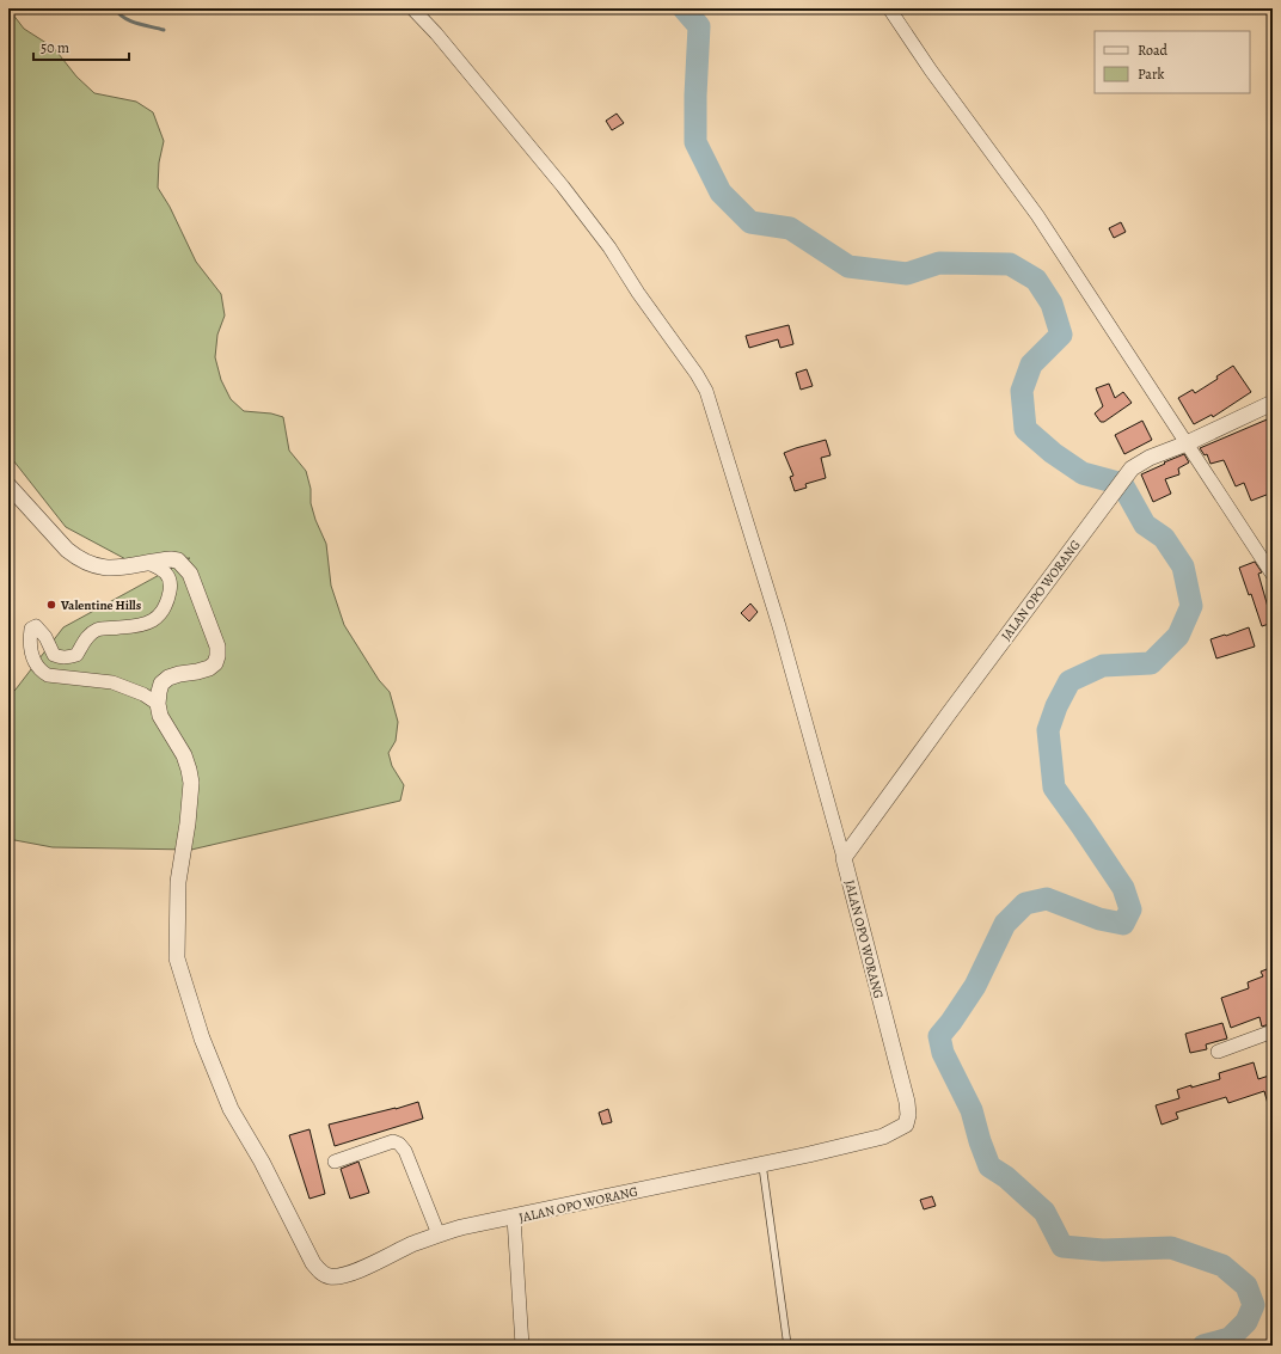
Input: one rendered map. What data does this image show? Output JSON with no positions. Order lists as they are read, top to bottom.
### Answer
{
  "streets": {
    "street": ["JALAN OPO WORANG"]
  },
  "places": ["Valentine Hills"],
  "legend": ["Road", "Park"],
  "scale_bar": "50 m"
}
